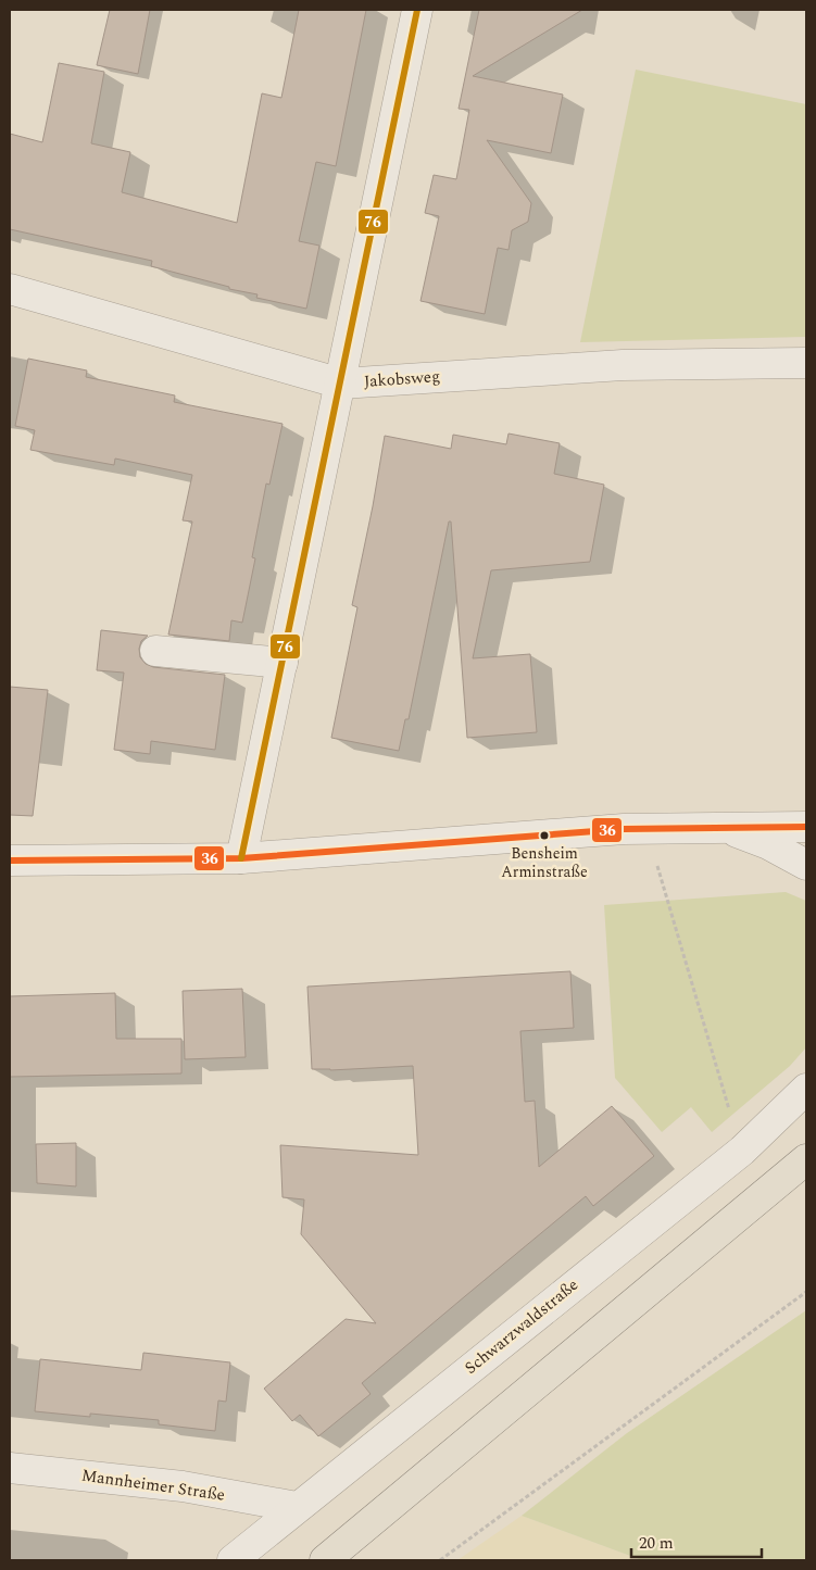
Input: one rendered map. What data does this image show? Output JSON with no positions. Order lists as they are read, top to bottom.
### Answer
{
  "streets": {
    "street": ["Jakobsweg", "Schwarzwaldstraße", "Mannheimer Straße"]
  },
  "crossings": [
    ["Schwarzwaldstraße", "Mannheimer Straße"]
  ],
  "places": ["Bensheim Arminstraße"],
  "lines": ["transit line 76", "transit line 36"],
  "scale_bar": "20 m"
}
